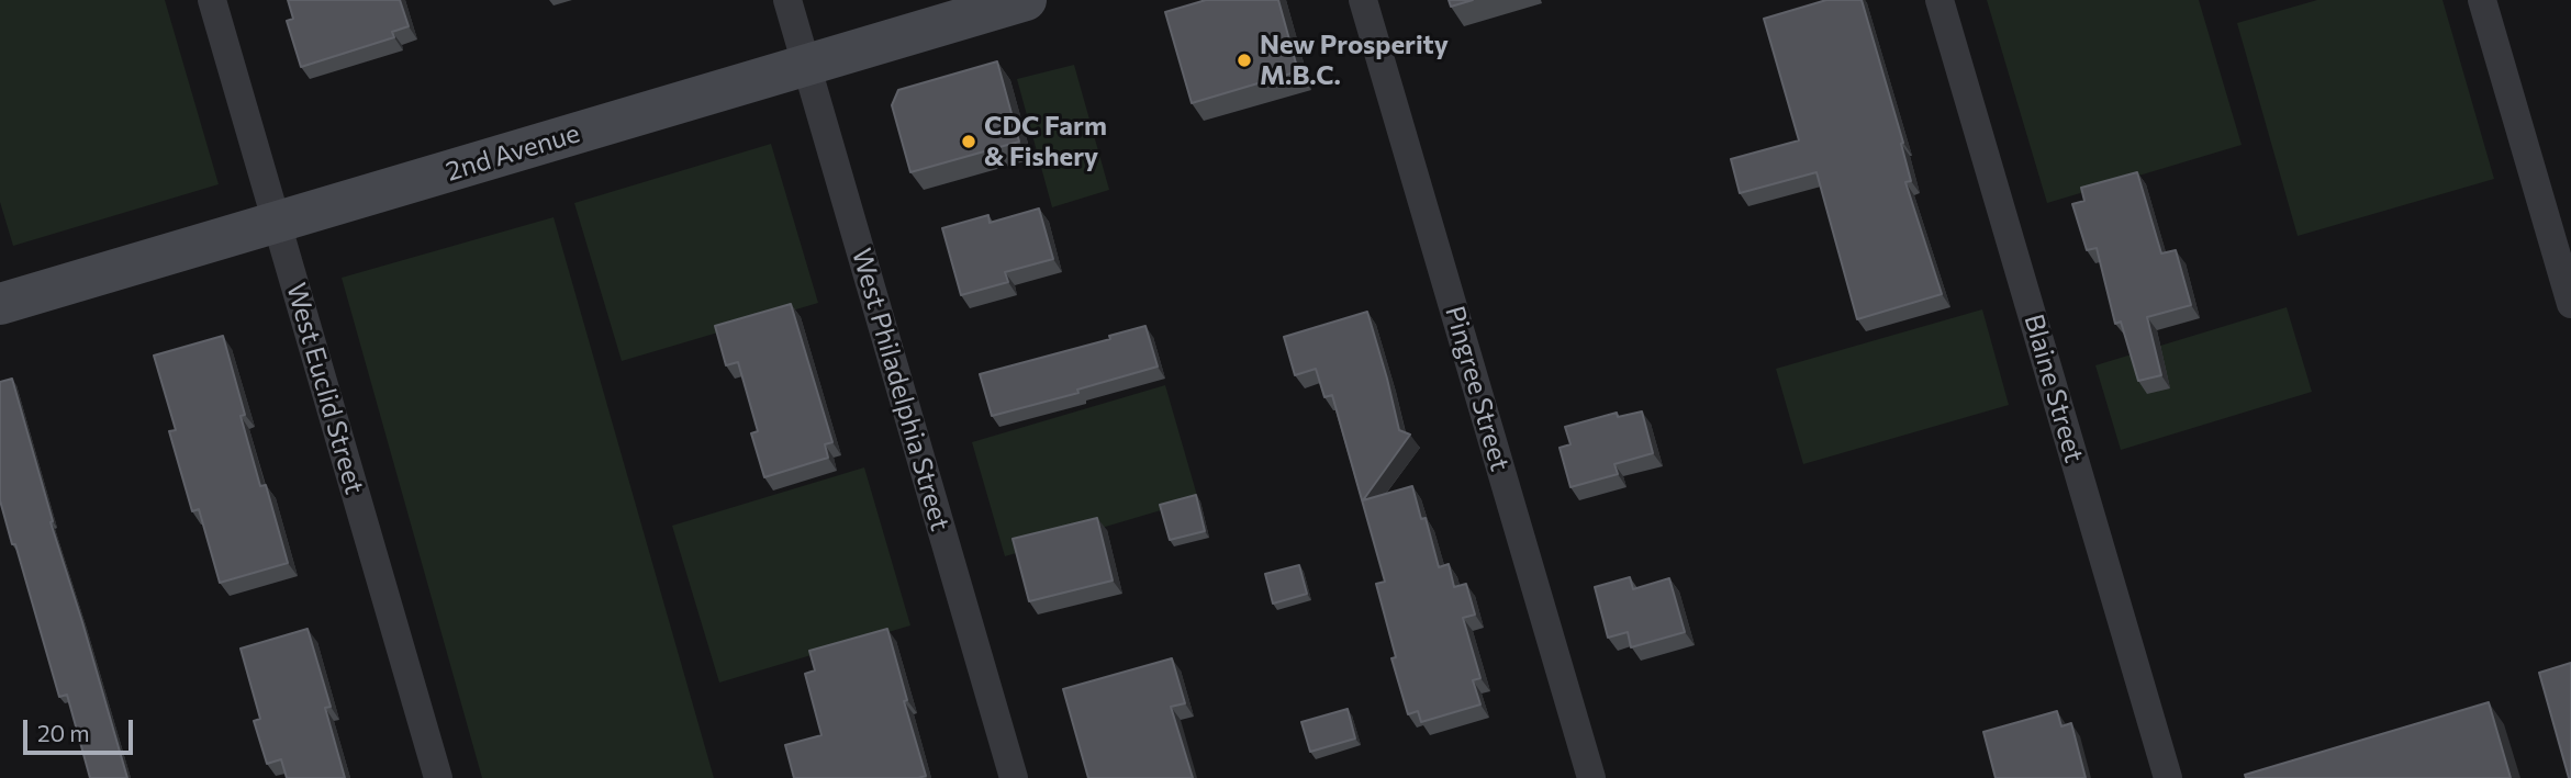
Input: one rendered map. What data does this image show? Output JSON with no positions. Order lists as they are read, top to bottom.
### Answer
{
  "streets": {
    "street": [
      "2nd Avenue",
      "West Euclid Street",
      "Pingree Street",
      "Blaine Street",
      "West Philadelphia Street"
    ]
  },
  "crossings": [
    ["2nd Avenue", "West Euclid Street"],
    ["2nd Avenue", "West Philadelphia Street"]
  ],
  "places": ["New Prosperity M.B.C.", "CDC Farm & Fishery"],
  "scale_bar": "20 m"
}
